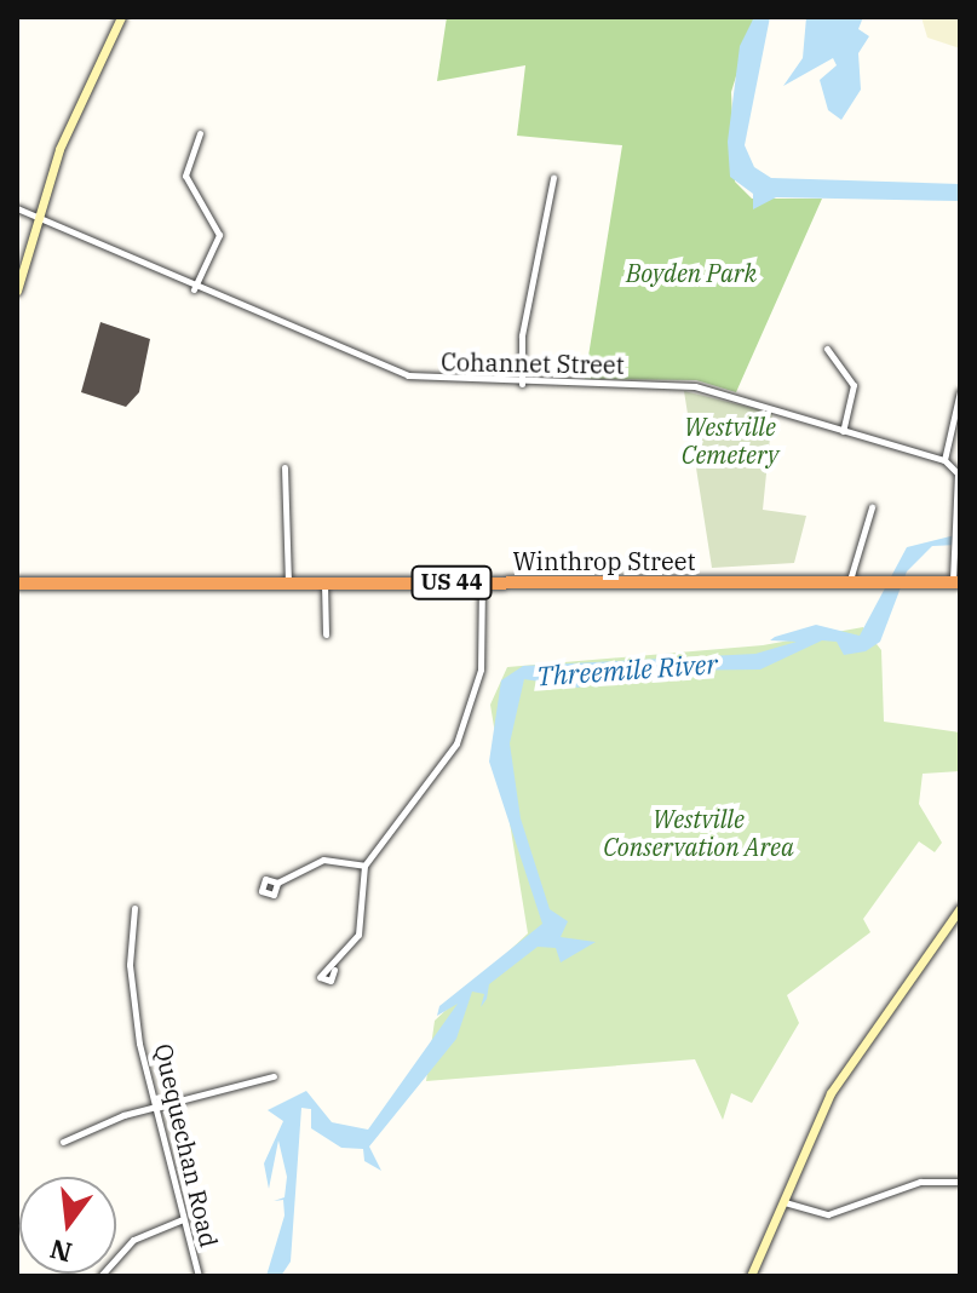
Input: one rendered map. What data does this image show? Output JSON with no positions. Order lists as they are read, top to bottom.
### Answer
{
  "streets": {
    "highway": ["Winthrop Street", "US 44"],
    "street": ["Cohannet Street", "Quequechan Road"]
  },
  "water": ["Threemile River"],
  "parks": ["Boyden Park", "Westville Cemetery", "Westville Conservation Area"],
  "north": "bottom"
}
